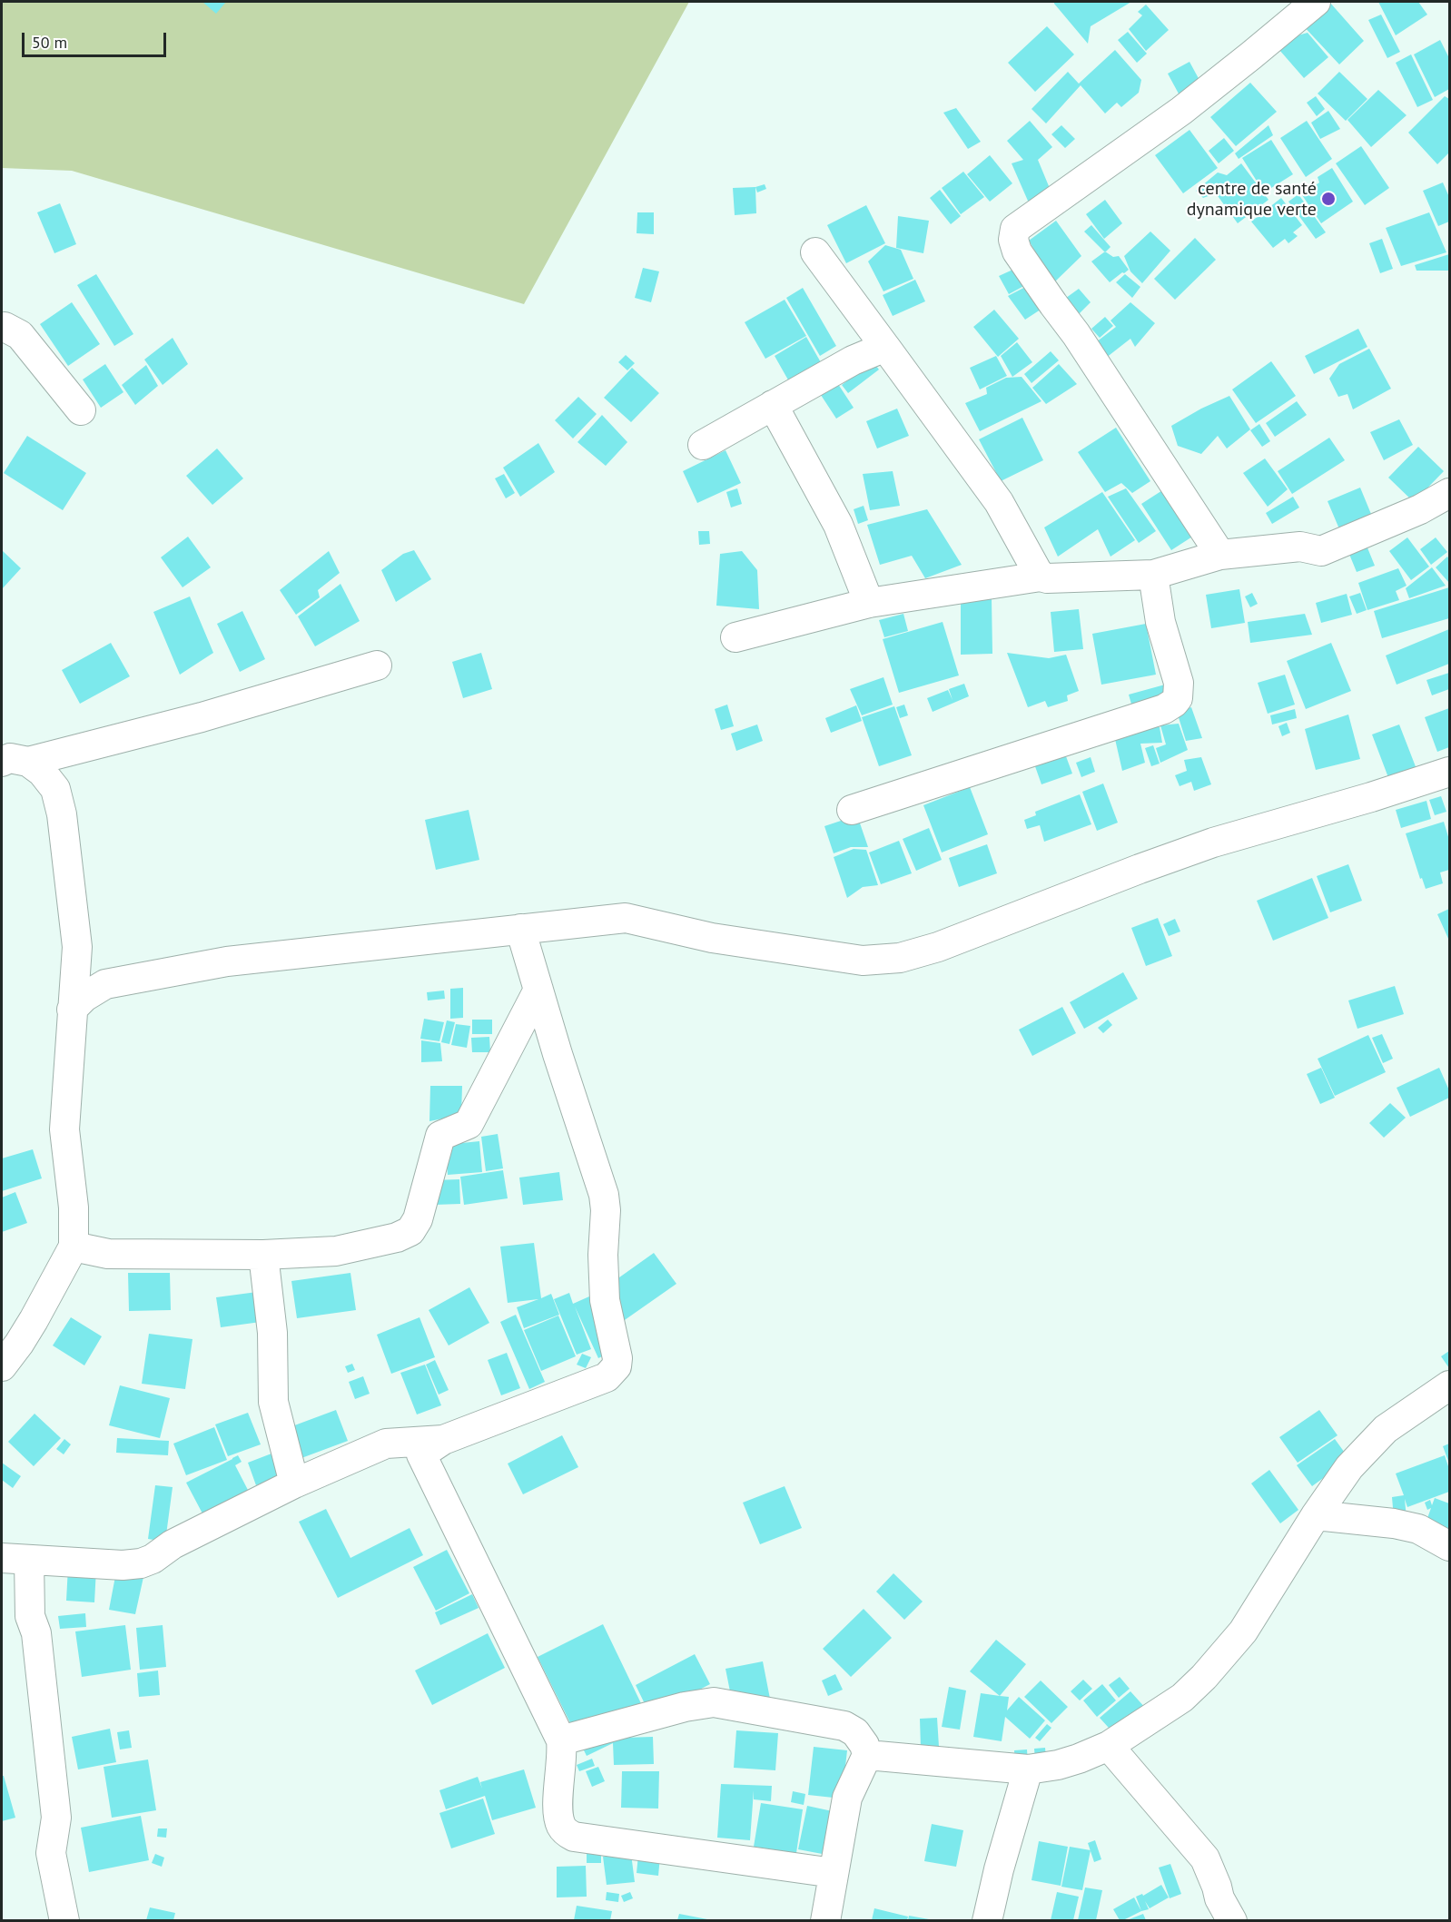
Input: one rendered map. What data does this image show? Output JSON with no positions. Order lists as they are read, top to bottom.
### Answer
{
  "places": ["centre de santé dynamique verte"],
  "scale_bar": "50 m"
}
